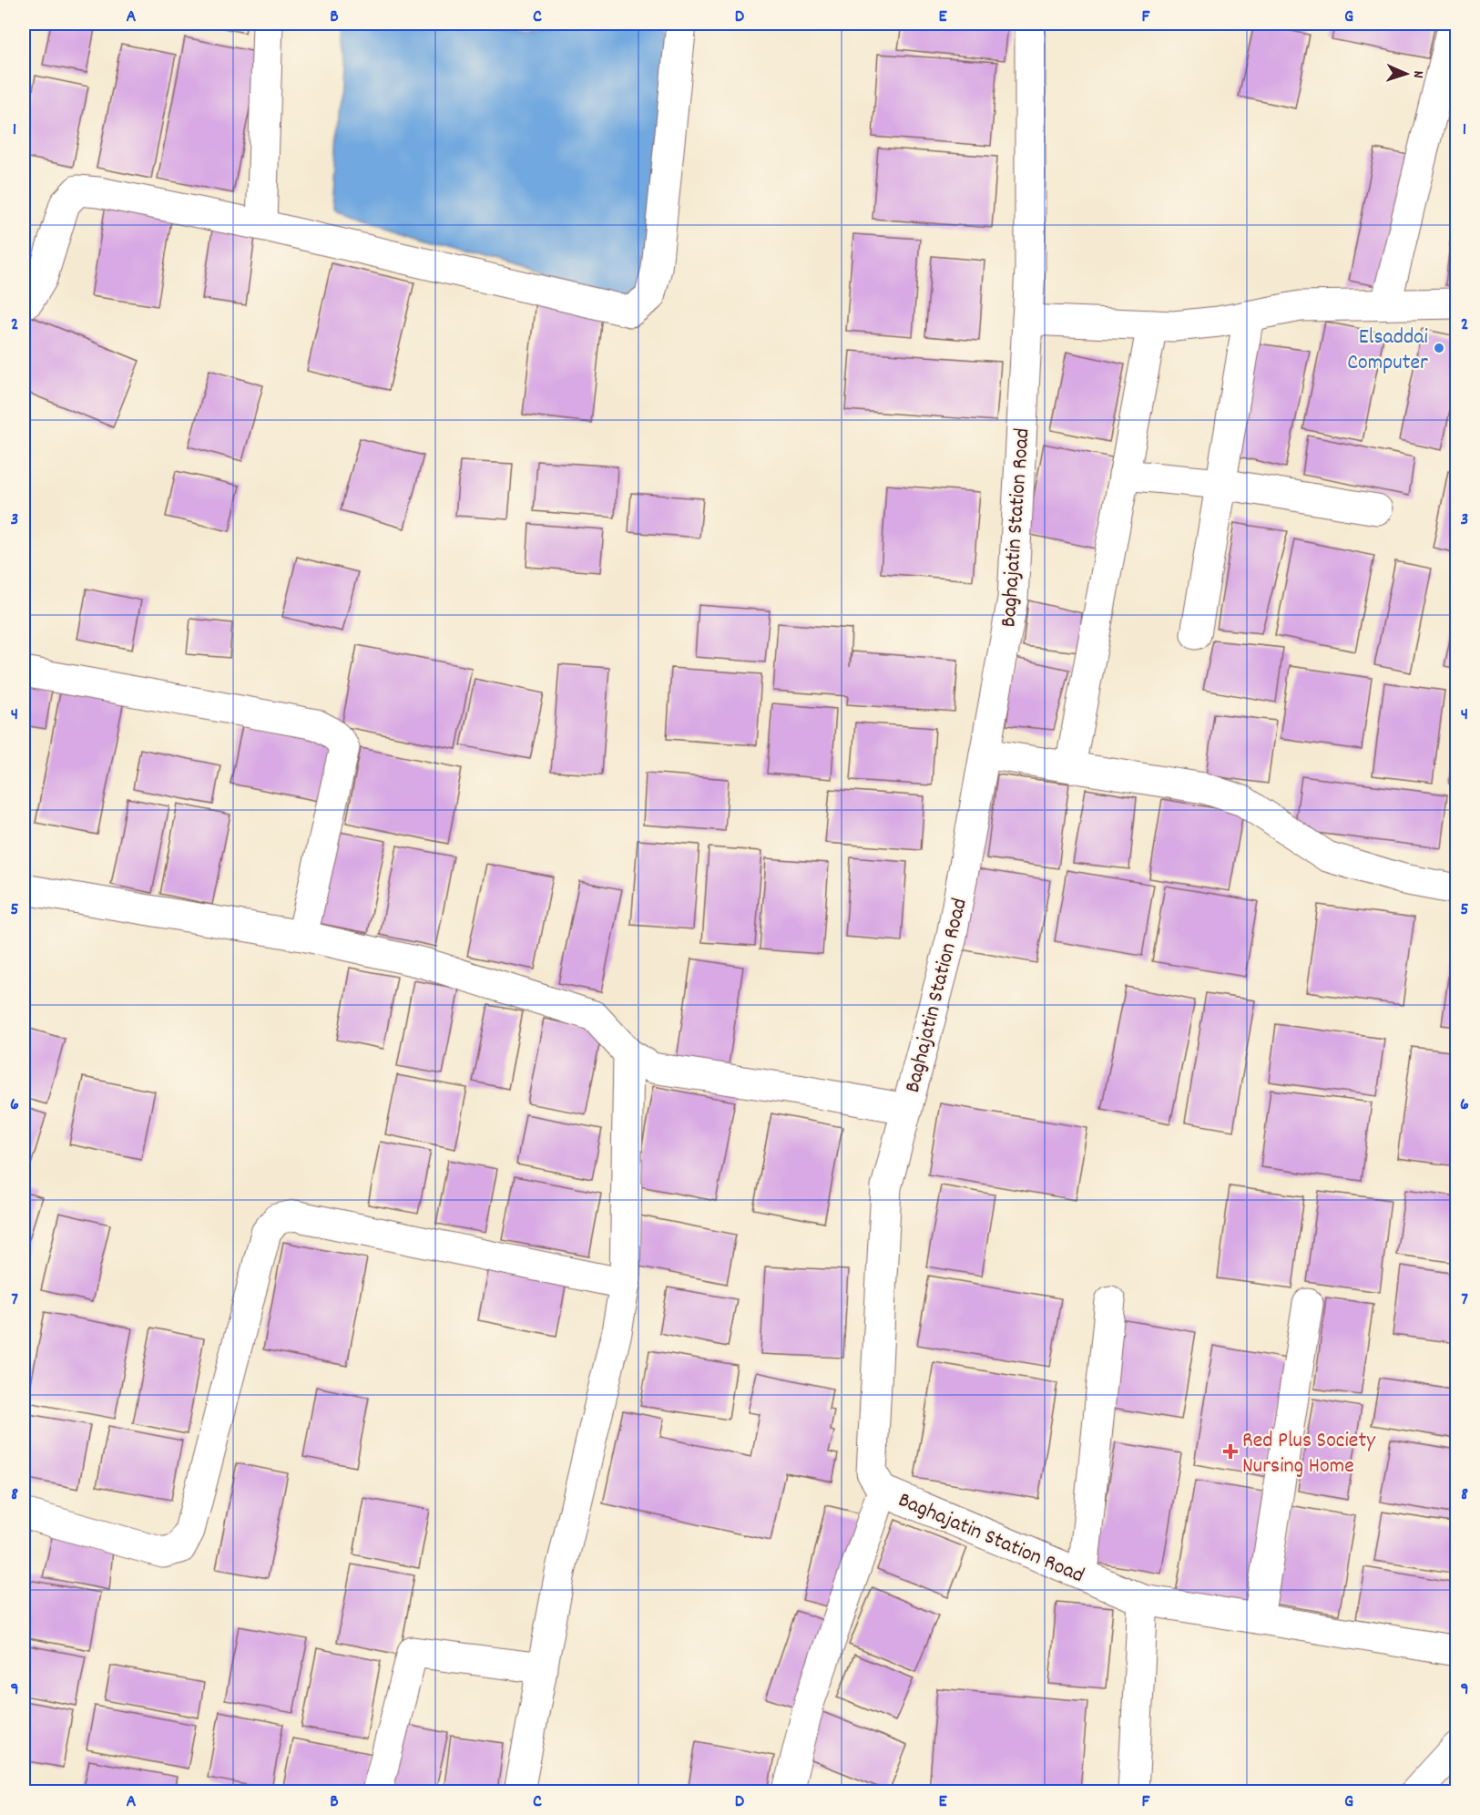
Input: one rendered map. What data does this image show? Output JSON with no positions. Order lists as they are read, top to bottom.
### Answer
{
  "streets": {
    "street": ["Baghajatin Station Road"]
  },
  "places": {
    "other": ["Elsaddai Computer"],
    "health": ["Red Plus Society Nursing Home"]
  },
  "north": "right",
  "grid": {
    "columns": [
      "A",
      "B",
      "C",
      "D",
      "E",
      "F",
      "G"
    ],
    "rows": [
      "1",
      "2",
      "3",
      "4",
      "5",
      "6",
      "7",
      "8",
      "9"
    ]
  }
}
